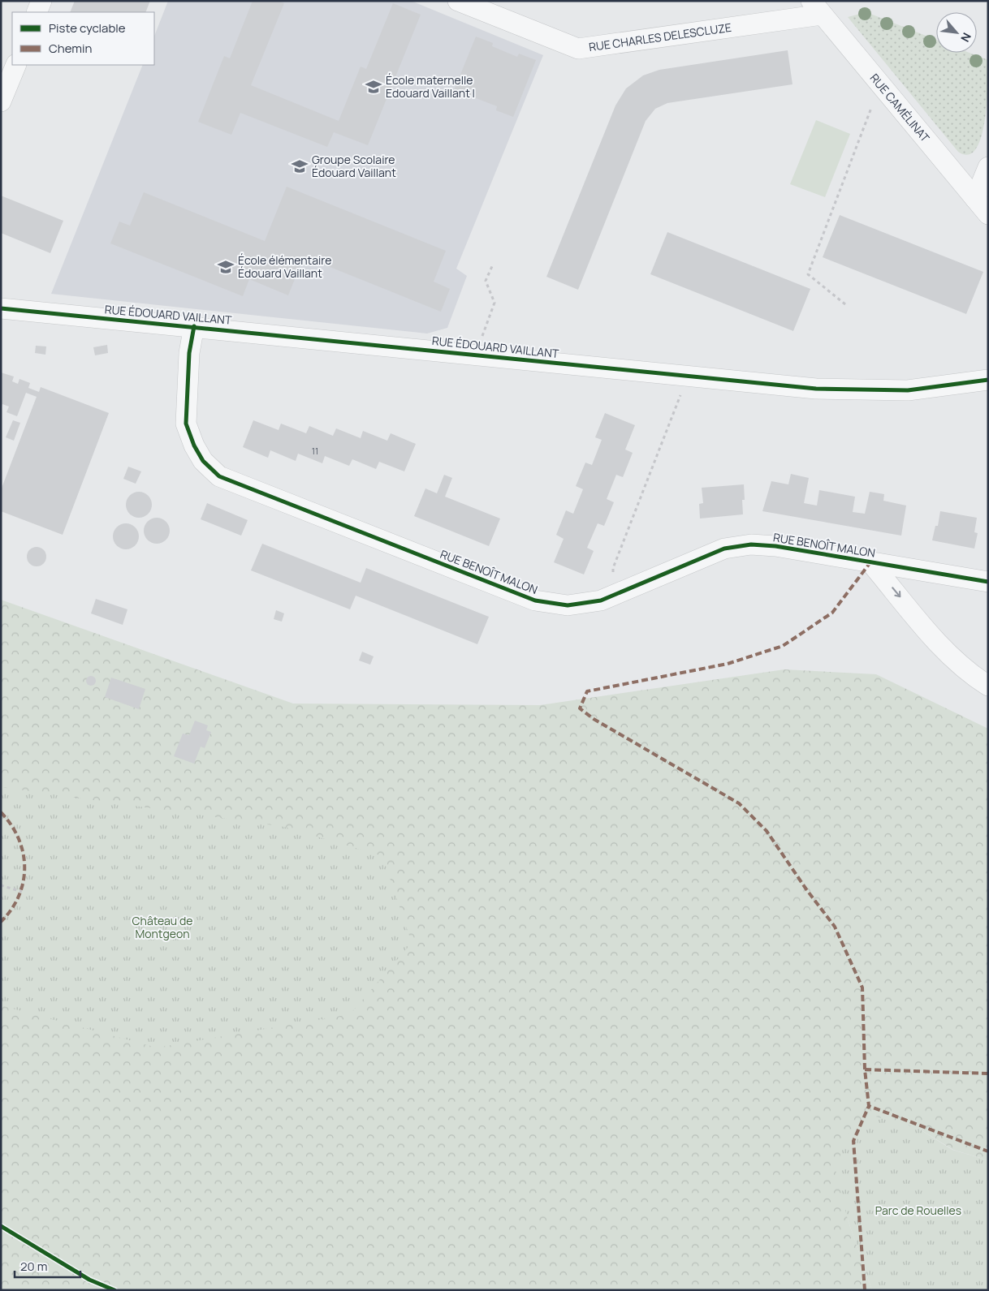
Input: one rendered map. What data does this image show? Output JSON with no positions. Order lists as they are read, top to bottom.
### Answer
{
  "streets": {
    "street": [
      "RUE CHARLES DELESCLUZE",
      "RUE CAMÉLINAT",
      "RUE ÉDOUARD VAILLANT",
      "RUE BENOÎT MALON"
    ]
  },
  "crossings": [
    ["RUE CHARLES DELESCLUZE", "RUE CAMÉLINAT"],
    ["RUE ÉDOUARD VAILLANT", "RUE BENOÎT MALON"]
  ],
  "parks": ["Château de Montgeon", "Parc de Rouelles"],
  "places": {
    "school or university": ["École maternelle Edouard Vaillant I", "Groupe Scolaire Édouard Vaillant", "École élémentaire Édouard Vaillant"]
  },
  "house_numbers": ["11"],
  "legend": ["Piste cyclable", "Chemin"],
  "scale_bar": "20 m",
  "north": "bottom right"
}
